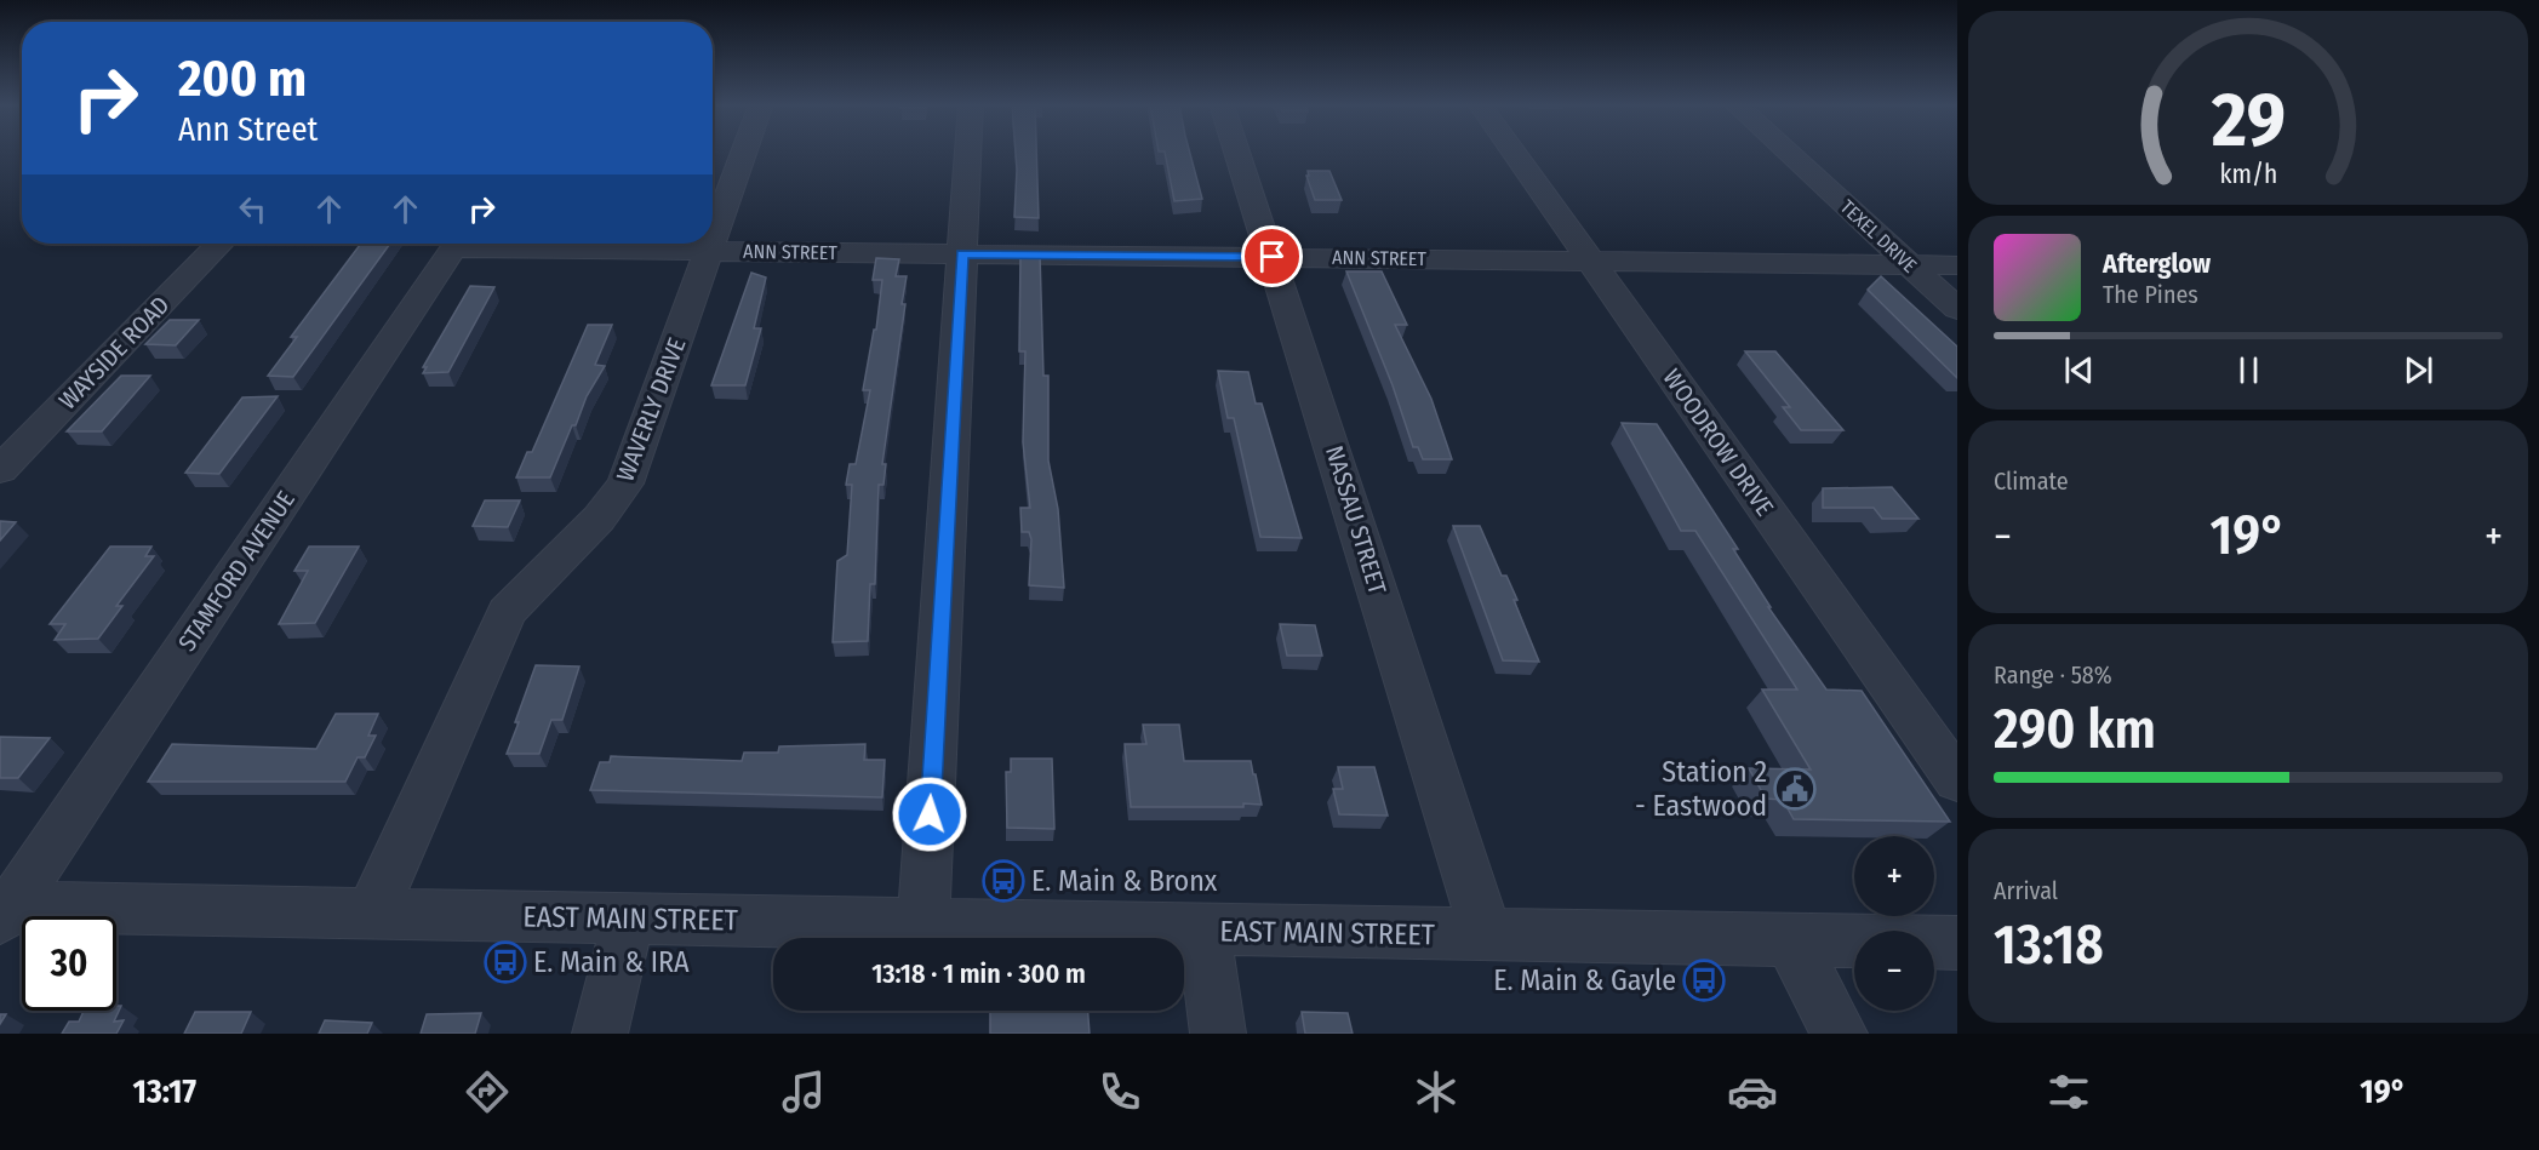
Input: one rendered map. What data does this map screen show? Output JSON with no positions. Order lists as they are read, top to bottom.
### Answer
{
  "streets": {
    "street": [
      "TEXEL DRIVE",
      "ANN STREET",
      "WAYSIDE ROAD",
      "WAVERLY DRIVE",
      "WOODROW DRIVE",
      "NASSAU STREET",
      "STAMFORD AVENUE",
      "EAST MAIN STREET"
    ]
  },
  "crossings": [
    ["TEXEL DRIVE", "ANN STREET"],
    ["ANN STREET", "WAVERLY DRIVE"],
    ["ANN STREET", "WOODROW DRIVE"],
    ["ANN STREET", "NASSAU STREET"],
    ["WAVERLY DRIVE", "EAST MAIN STREET"],
    ["NASSAU STREET", "EAST MAIN STREET"],
    ["STAMFORD AVENUE", "EAST MAIN STREET"]
  ],
  "places": {
    "public building": ["Station 2 - Eastwood"],
    "bus stop": ["E. Main & Bronx", "E. Main & IRA", "E. Main & Gayle"]
  },
  "page": {
    "turn": ["200 m", "Ann Street"],
    "song": ["Afterglow", "The Pines"],
    "tile": [
      "Climate",
      ["Range · 58%", "290 km"],
      ["Arrival", "13:18"]
    ],
    "heat": ["−", "19°", "+"],
    "map_buttons": ["+", "−"],
    "limit": "30",
    "trip": "13:18 · 1 min · 300 m",
    "tabs": ["13:17", "19°"],
    "gauge": ["29", "km/h"]
  }
}
